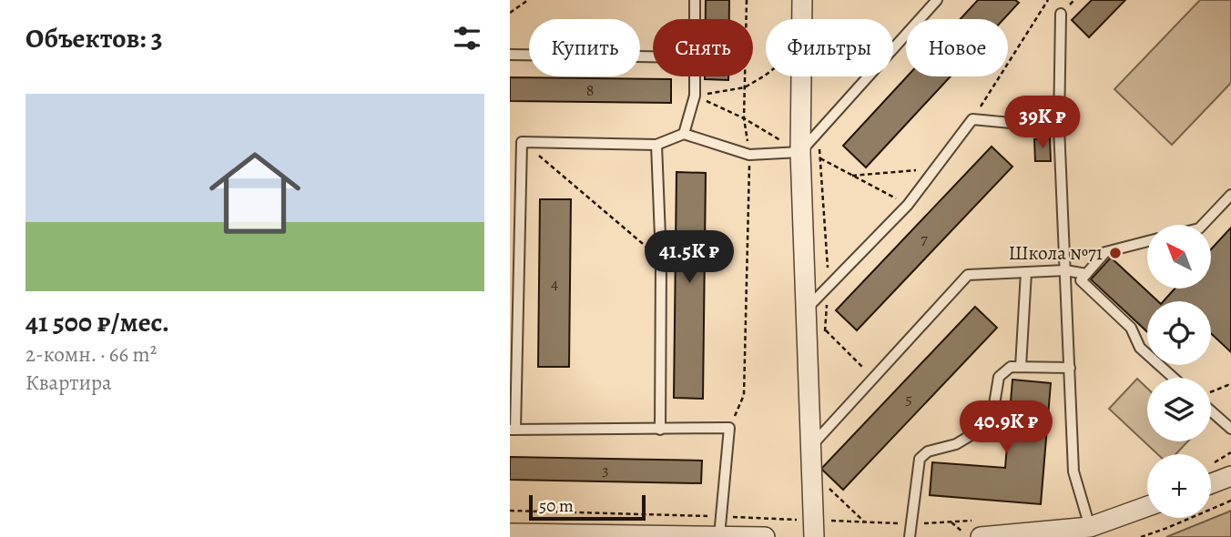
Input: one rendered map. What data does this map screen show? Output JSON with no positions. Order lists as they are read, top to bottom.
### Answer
{
  "places": ["Школа №71"],
  "house_numbers": [
    "8",
    "7",
    "4",
    "5",
    "3"
  ],
  "scale_bar": "50 m",
  "north": "top left",
  "page": {
    "heading": "Объектов: 3",
    "chip": [
      "Купить",
      "Снять",
      "Фильтры",
      "Новое"
    ],
    "list": [
      {
        "name": "41 500 ₽/мес.",
        "note": "2-комн. · 66 m² · Квартира"
      }
    ],
    "price": ["39K ₽", "41.5K ₽", "40.9K ₽"],
    "map_buttons": "+",
    "scale": "50 m"
  }
}
